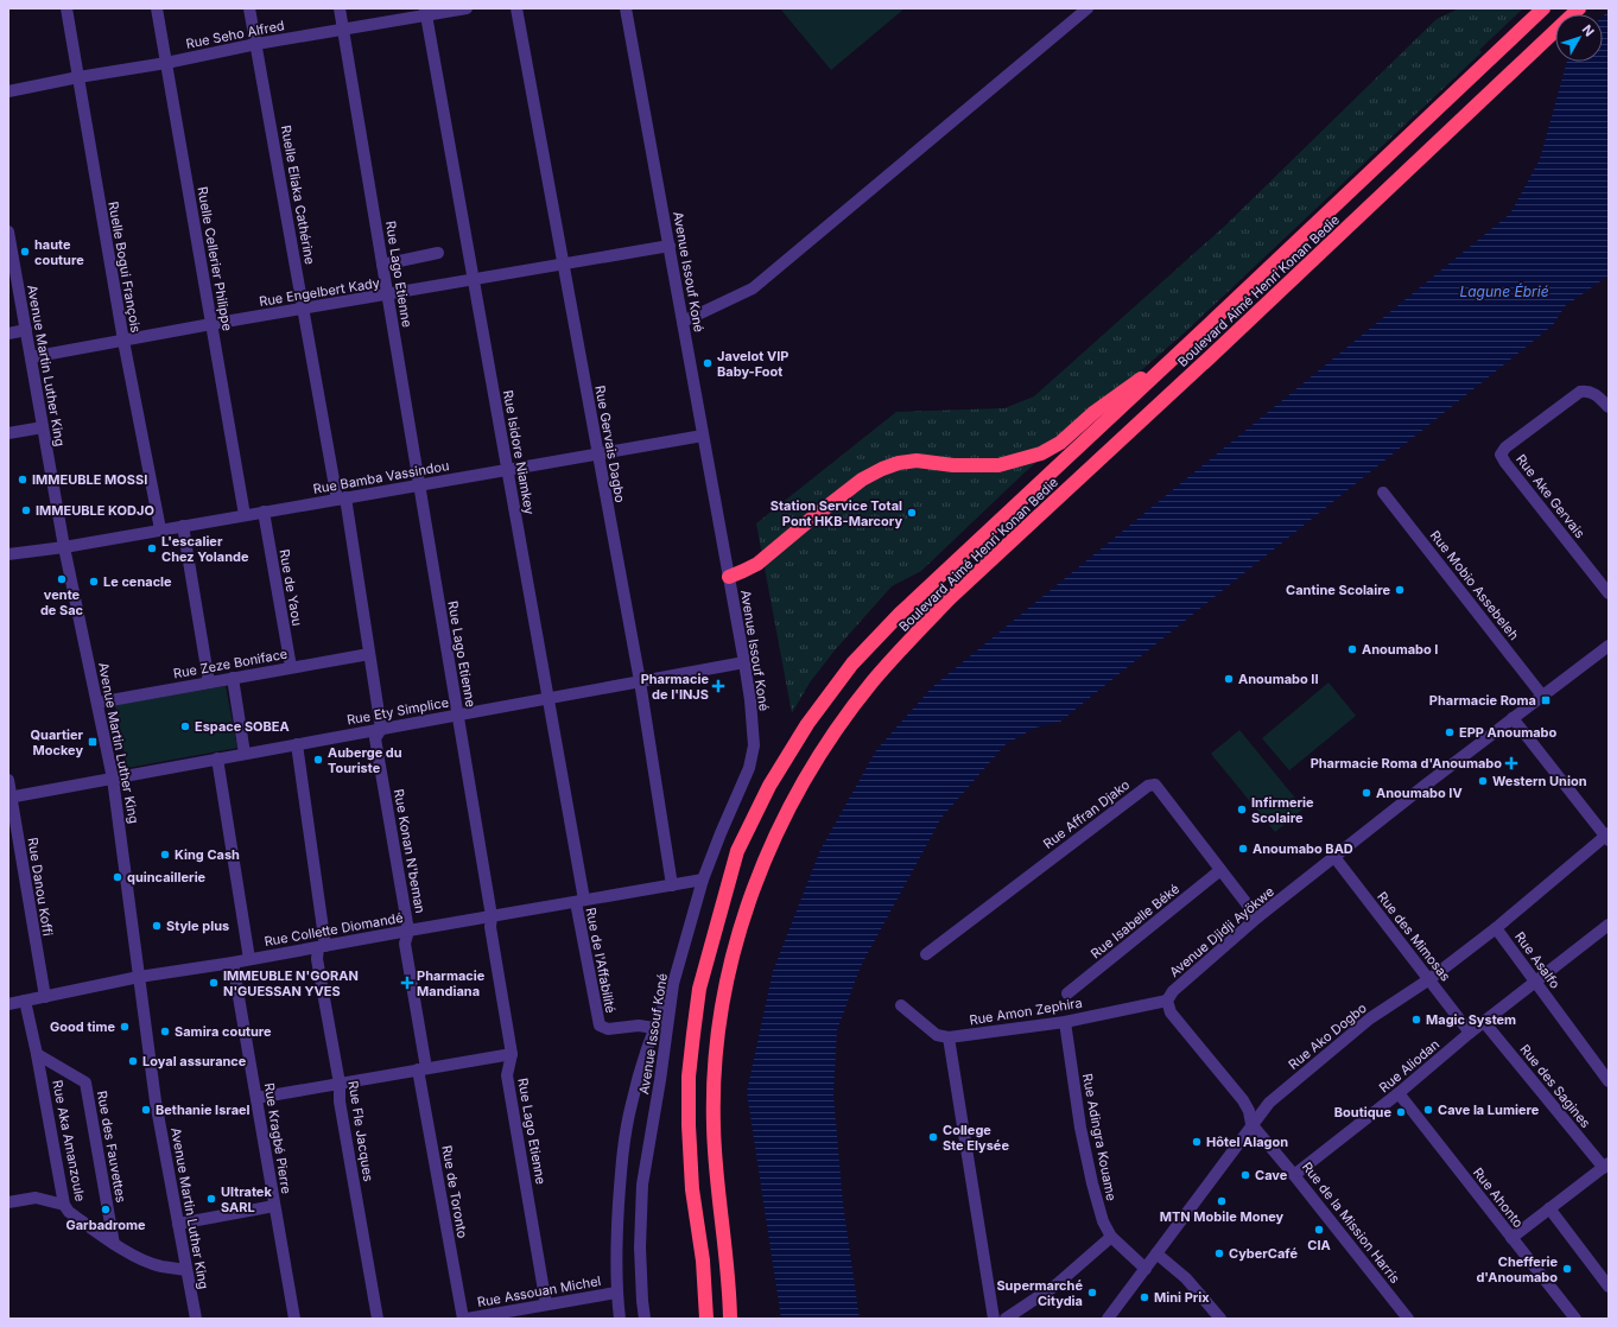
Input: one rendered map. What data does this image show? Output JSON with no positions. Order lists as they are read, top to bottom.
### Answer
{
  "streets": {
    "highway": ["Boulevard Aimé Henri Konan Bedie"],
    "street": [
      "Rue Seho Alfred",
      "Ruelle Eliaka Cathérine",
      "Ruelle Cellerier Philippe",
      "Ruelle Bogui François",
      "Avenue Issouf Koné",
      "Rue Lago Etienne",
      "Rue Engelbert Kady",
      "Avenue Martin Luther King",
      "Rue Gervais Dagbo",
      "Rue Isidore Niamkey",
      "Rue Bamba Vassindou",
      "Rue Ake Gervais",
      "Rue Mobio Assebeleh",
      "Rue de Yaou",
      "Rue Zeze Boniface",
      "Rue Ety Simplice",
      "Rue Affran Djako",
      "Rue Konan N'beman",
      "Rue Danou Koffi",
      "Rue Isabelle Béké",
      "Rue Collette Diomandé",
      "Avenue Djidji Ayökwe",
      "Rue des Mimosas",
      "Rue de l'Affabilité",
      "Rue Asalfo",
      "Rue Amon Zephira",
      "Rue Ako Dogbo",
      "Rue Aliodan",
      "Rue des Sagines",
      "Rue Fle Jacques",
      "Rue Adingra Kouame",
      "Rue Kragbé Pierre",
      "Rue Aka Amanzoule",
      "Rue des Fauvettes",
      "Rue de Toronto",
      "Rue Ahonto",
      "Rue de la Mission Harris",
      "Rue Assouan Michel"
    ]
  },
  "crossings": [
    ["Rue Seho Alfred", "Ruelle Eliaka Cathérine"],
    ["Rue Seho Alfred", "Ruelle Cellerier Philippe"],
    ["Rue Seho Alfred", "Ruelle Bogui François"],
    ["Rue Seho Alfred", "Rue Lago Etienne"],
    ["Rue Seho Alfred", "Rue Isidore Niamkey"],
    ["Ruelle Eliaka Cathérine", "Rue Engelbert Kady"],
    ["Ruelle Eliaka Cathérine", "Rue Bamba Vassindou"],
    ["Ruelle Eliaka Cathérine", "Rue Konan N'beman"],
    ["Ruelle Cellerier Philippe", "Rue Engelbert Kady"],
    ["Ruelle Cellerier Philippe", "Rue Bamba Vassindou"],
    ["Ruelle Bogui François", "Rue Engelbert Kady"],
    ["Ruelle Bogui François", "Rue Bamba Vassindou"],
    ["Avenue Issouf Koné", "Rue Engelbert Kady"],
    ["Avenue Issouf Koné", "Rue Bamba Vassindou"],
    ["Avenue Issouf Koné", "Rue Ety Simplice"],
    ["Avenue Issouf Koné", "Rue Collette Diomandé"],
    ["Rue Lago Etienne", "Rue Engelbert Kady"],
    ["Rue Lago Etienne", "Rue Bamba Vassindou"],
    ["Rue Lago Etienne", "Rue Ety Simplice"],
    ["Rue Lago Etienne", "Rue Collette Diomandé"],
    ["Rue Lago Etienne", "Rue Assouan Michel"],
    ["Rue Engelbert Kady", "Avenue Martin Luther King"],
    ["Rue Engelbert Kady", "Rue Gervais Dagbo"],
    ["Rue Engelbert Kady", "Rue Isidore Niamkey"],
    ["Avenue Martin Luther King", "Rue Bamba Vassindou"],
    ["Avenue Martin Luther King", "Rue Zeze Boniface"],
    ["Avenue Martin Luther King", "Rue Ety Simplice"],
    ["Avenue Martin Luther King", "Rue Collette Diomandé"],
    ["Avenue Martin Luther King", "Rue Aka Amanzoule"],
    ["Rue Gervais Dagbo", "Rue Bamba Vassindou"],
    ["Rue Gervais Dagbo", "Rue Ety Simplice"],
    ["Rue Gervais Dagbo", "Rue Collette Diomandé"],
    ["Rue Isidore Niamkey", "Rue Bamba Vassindou"],
    ["Rue Isidore Niamkey", "Rue Ety Simplice"],
    ["Rue Isidore Niamkey", "Rue Collette Diomandé"],
    ["Rue Isidore Niamkey", "Rue de l'Affabilité"],
    ["Rue Bamba Vassindou", "Rue de Yaou"],
    ["Rue Bamba Vassindou", "Rue Konan N'beman"],
    ["Rue Mobio Assebeleh", "Avenue Djidji Ayökwe"],
    ["Rue de Yaou", "Rue Zeze Boniface"],
    ["Rue Zeze Boniface", "Rue Konan N'beman"],
    ["Rue Ety Simplice", "Rue Konan N'beman"],
    ["Rue Ety Simplice", "Rue Danou Koffi"],
    ["Rue Ety Simplice", "Rue Fle Jacques"],
    ["Rue Affran Djako", "Rue Isabelle Béké"],
    ["Rue Affran Djako", "Avenue Djidji Ayökwe"],
    ["Rue Konan N'beman", "Rue Collette Diomandé"],
    ["Rue Konan N'beman", "Rue de Toronto"],
    ["Rue Danou Koffi", "Rue Collette Diomandé"],
    ["Rue Collette Diomandé", "Rue de l'Affabilité"],
    ["Rue Collette Diomandé", "Rue Fle Jacques"],
    ["Rue Collette Diomandé", "Rue Kragbé Pierre"],
    ["Rue Collette Diomandé", "Rue Aka Amanzoule"],
    ["Avenue Djidji Ayökwe", "Rue des Mimosas"],
    ["Avenue Djidji Ayökwe", "Rue Amon Zephira"],
    ["Rue des Mimosas", "Rue Ako Dogbo"],
    ["Rue des Mimosas", "Rue Aliodan"],
    ["Rue Asalfo", "Rue Ako Dogbo"],
    ["Rue Asalfo", "Rue Aliodan"],
    ["Rue Amon Zephira", "Rue Adingra Kouame"],
    ["Rue Ako Dogbo", "Rue de la Mission Harris"],
    ["Rue Aliodan", "Rue des Sagines"],
    ["Rue Aliodan", "Rue Ahonto"],
    ["Rue Aliodan", "Rue de la Mission Harris"],
    ["Rue Aka Amanzoule", "Rue des Fauvettes"],
    ["Rue de Toronto", "Rue Assouan Michel"]
  ],
  "water": ["Lagune Ébrié"],
  "places": {
    "other": [
      "haute couture",
      "Javelot VIP Baby-Foot",
      "IMMEUBLE MOSSI",
      "IMMEUBLE KODJO",
      "Station Service Total Pont HKB-Marcory",
      "L'escalier Chez Yolande",
      "vente de Sac",
      "Le cenacle",
      "Cantine Scolaire",
      "Anoumabo I",
      "Anoumabo II",
      "Espace SOBEA",
      "EPP Anoumabo",
      "Auberge du Touriste",
      "Western Union",
      "Anoumabo IV",
      "Infirmerie Scolaire",
      "Anoumabo BAD",
      "King Cash",
      "quincaillerie",
      "Style plus",
      "IMMEUBLE N'GORAN N'GUESSAN YVES",
      "Magic System",
      "Good time",
      "Samira couture",
      "Loyal assurance",
      "Bethanie Israel",
      "Cave la Lumiere",
      "Boutique",
      "College Ste Elysée",
      "Hôtel Alagon",
      "Cave",
      "Ultratek SARL",
      "MTN Mobile Money",
      "Garbadrome",
      "CIA",
      "CyberCafé",
      "Chefferie d'Anoumabo",
      "Supermarché Citydia",
      "Mini Prix"
    ],
    "health": ["Pharmacie de l'INJS", "Pharmacie Roma d'Anoumabo", "Pharmacie Mandiana"],
    "transit": ["Pharmacie Roma", "Quartier Mockey"]
  },
  "north": "top right"
}
